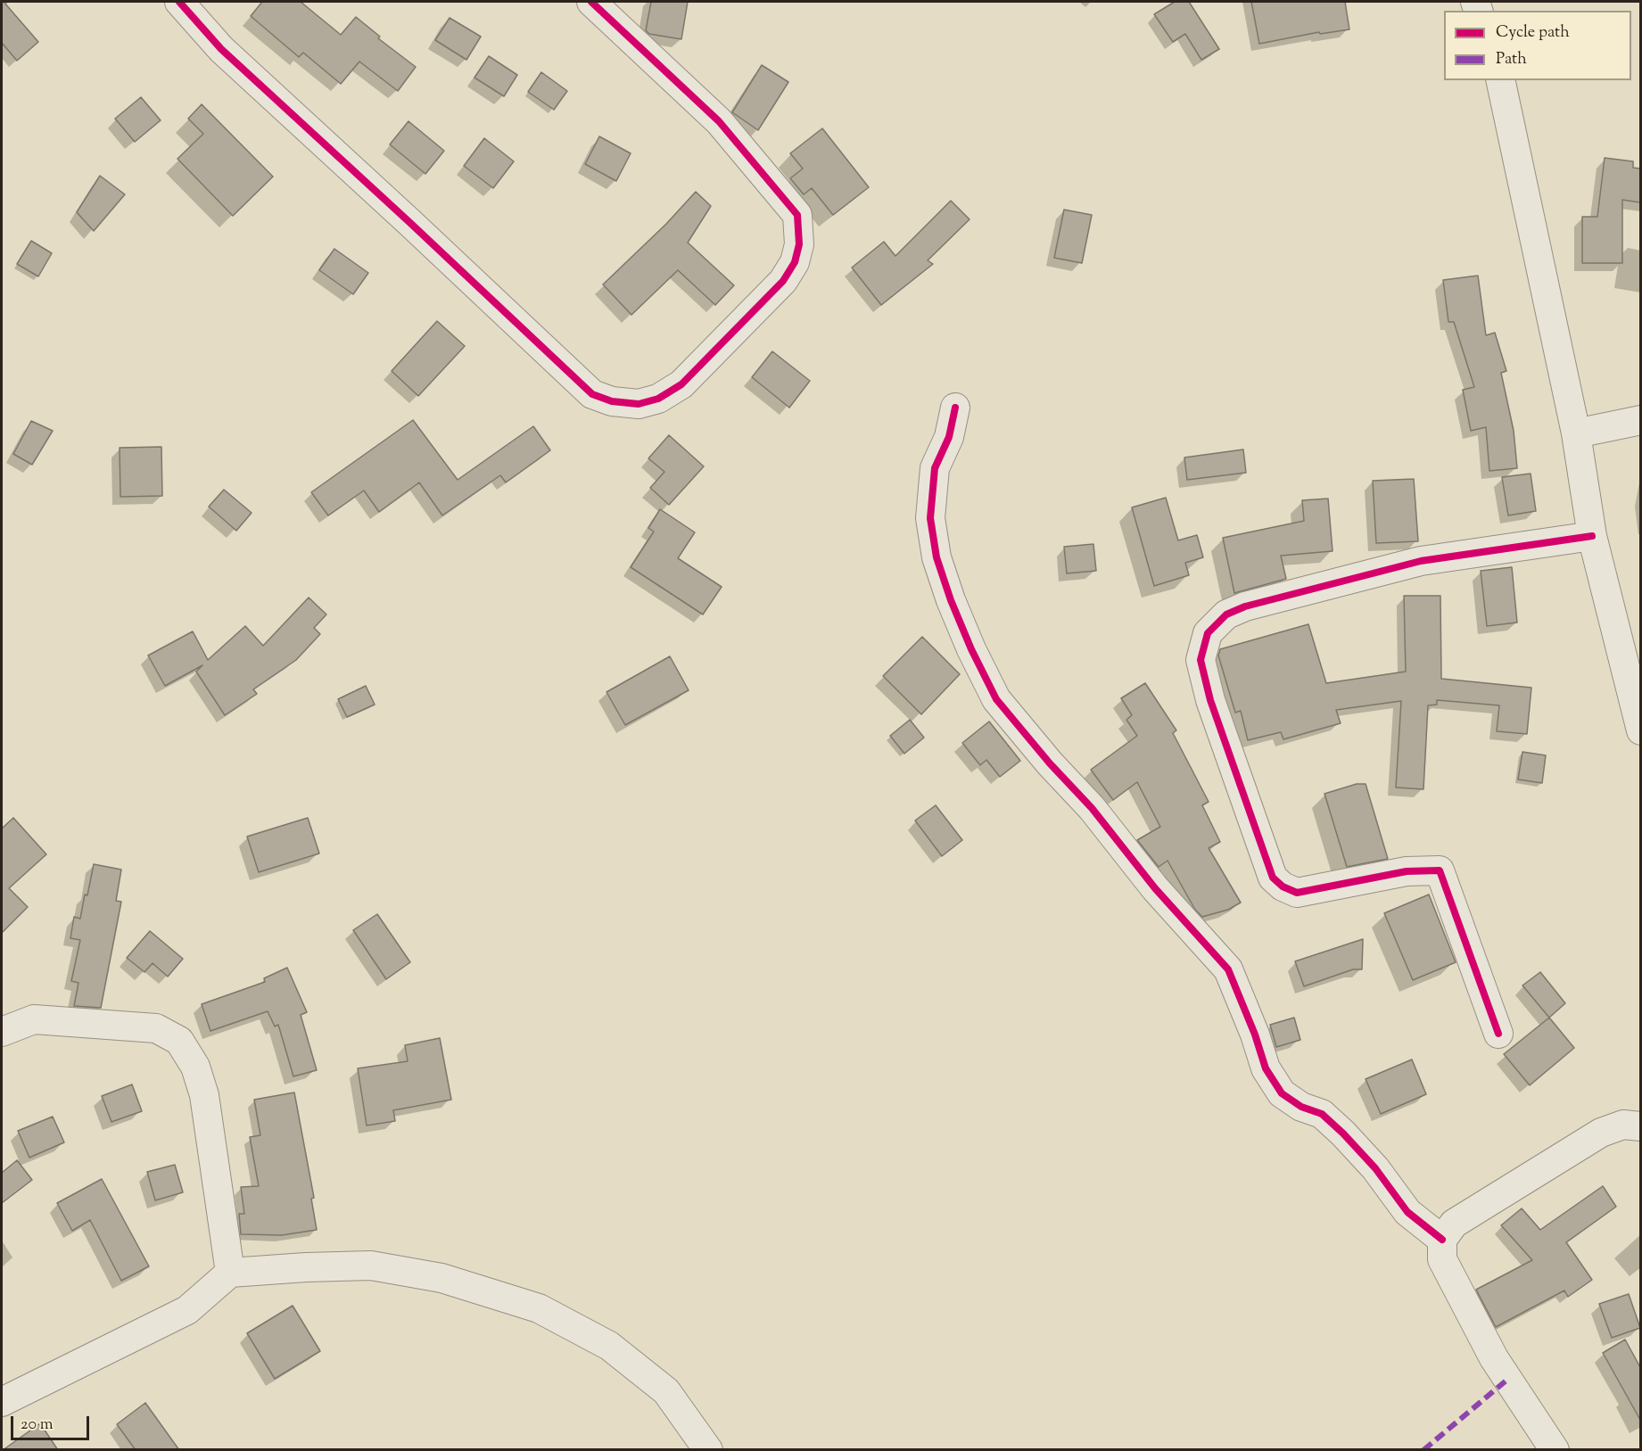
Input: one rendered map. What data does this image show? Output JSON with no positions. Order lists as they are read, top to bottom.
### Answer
{
  "legend": ["Cycle path", "Path"],
  "scale_bar": "20 m"
}
